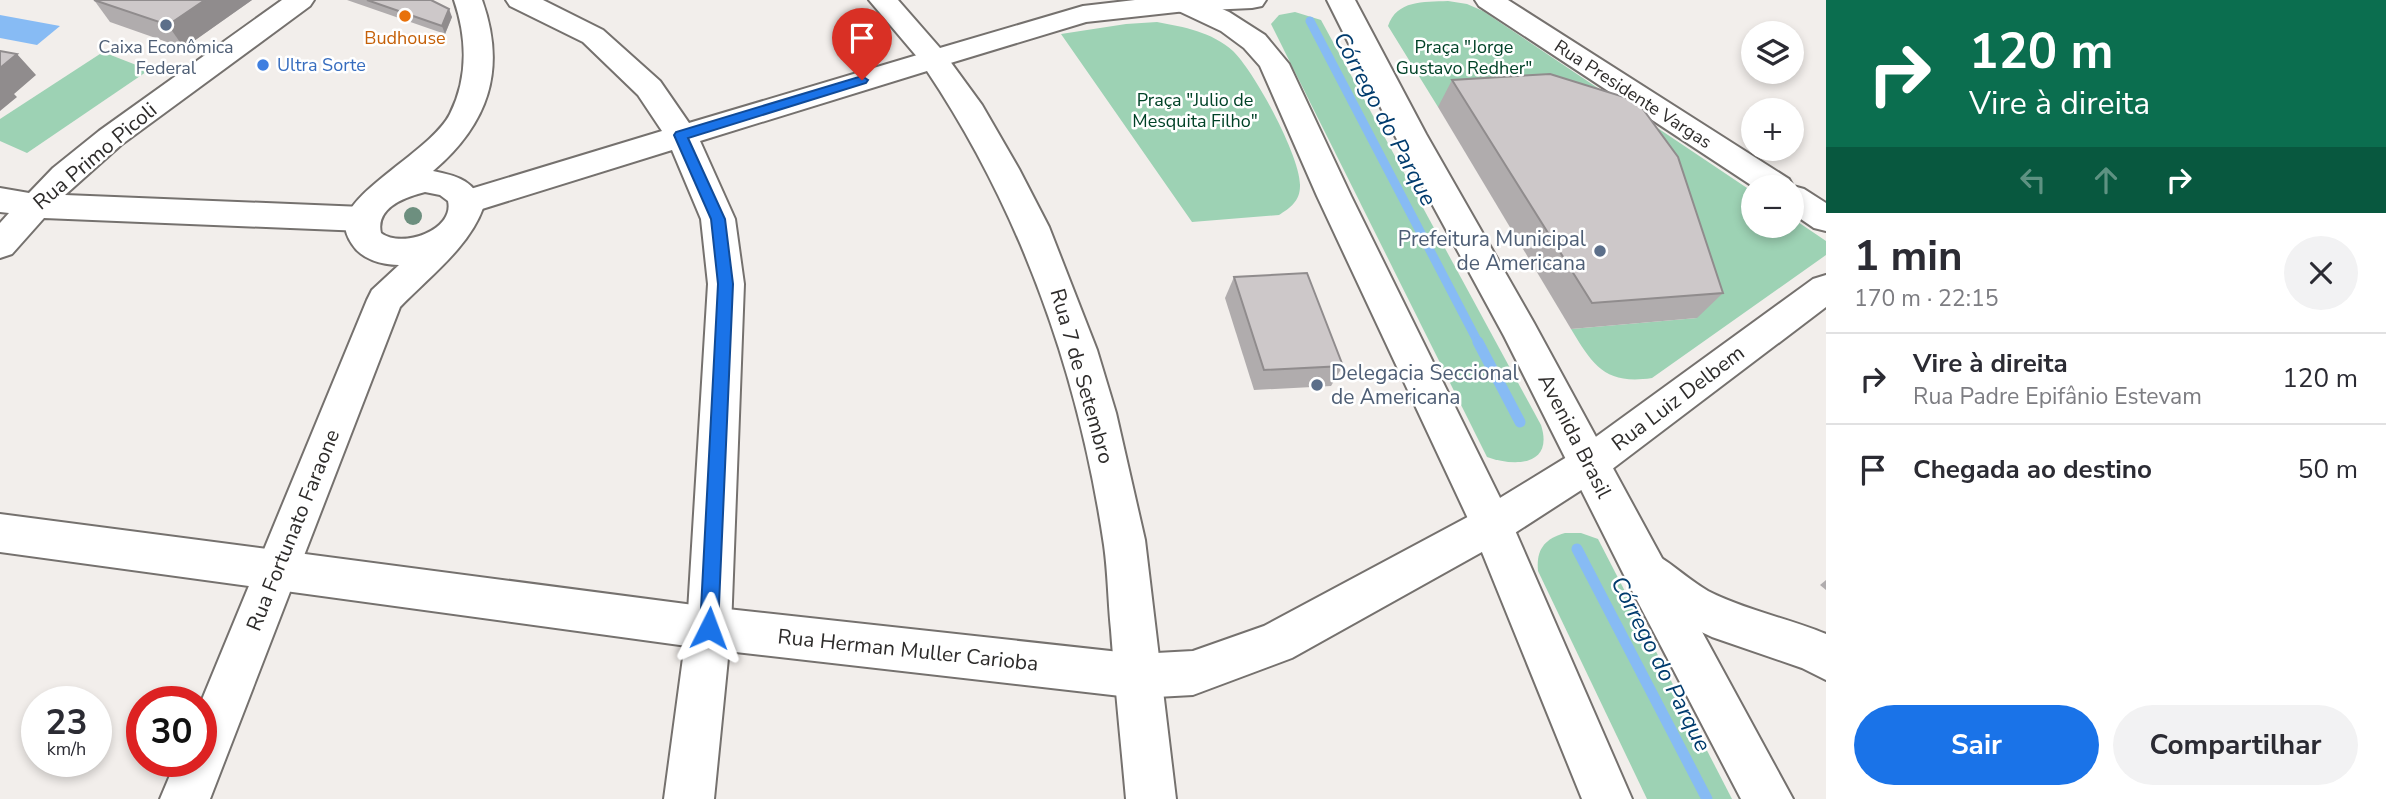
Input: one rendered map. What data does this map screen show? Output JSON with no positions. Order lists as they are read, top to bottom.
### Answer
{
  "streets": {
    "street": [
      "Rua Presidente Vargas",
      "Rua Primo Picoli",
      "Rua 7 de Setembro",
      "Rua Luiz Delbem",
      "Avenida Brasil",
      "Rua Fortunato Faraone",
      "Rua Herman Muller Carioba"
    ]
  },
  "crossings": [
    ["Rua 7 de Setembro", "Rua Herman Muller Carioba"],
    ["Rua Luiz Delbem", "Avenida Brasil"],
    ["Rua Luiz Delbem", "Rua Herman Muller Carioba"],
    ["Rua Fortunato Faraone", "Rua Herman Muller Carioba"]
  ],
  "water": ["Córrego do Parque"],
  "parks": ["Praça \"Jorge Gustavo Redher\"", "Praça \"Julio de Mesquita Filho\""],
  "places": [
    "Budhouse",
    "Caixa Econômica Federal",
    "Ultra Sorte",
    "Prefeitura Municipal de Americana",
    "Delegacia Seccional de Americana"
  ],
  "page": {
    "turn": ["120 m", "Vire à direita"],
    "map_buttons": ["+", "−"],
    "heading": ["1 min", "170 m · 22:15"],
    "list": [
      {
        "name": "Vire à direita",
        "note": "Rua Padre Epifânio Estevam",
        "value": "120 m"
      },
      {
        "name": "Chegada ao destino",
        "value": "50 m"
      }
    ],
    "speed": "23 km/h",
    "limit": "30",
    "buttons": ["Sair", "Compartilhar"]
  }
}
